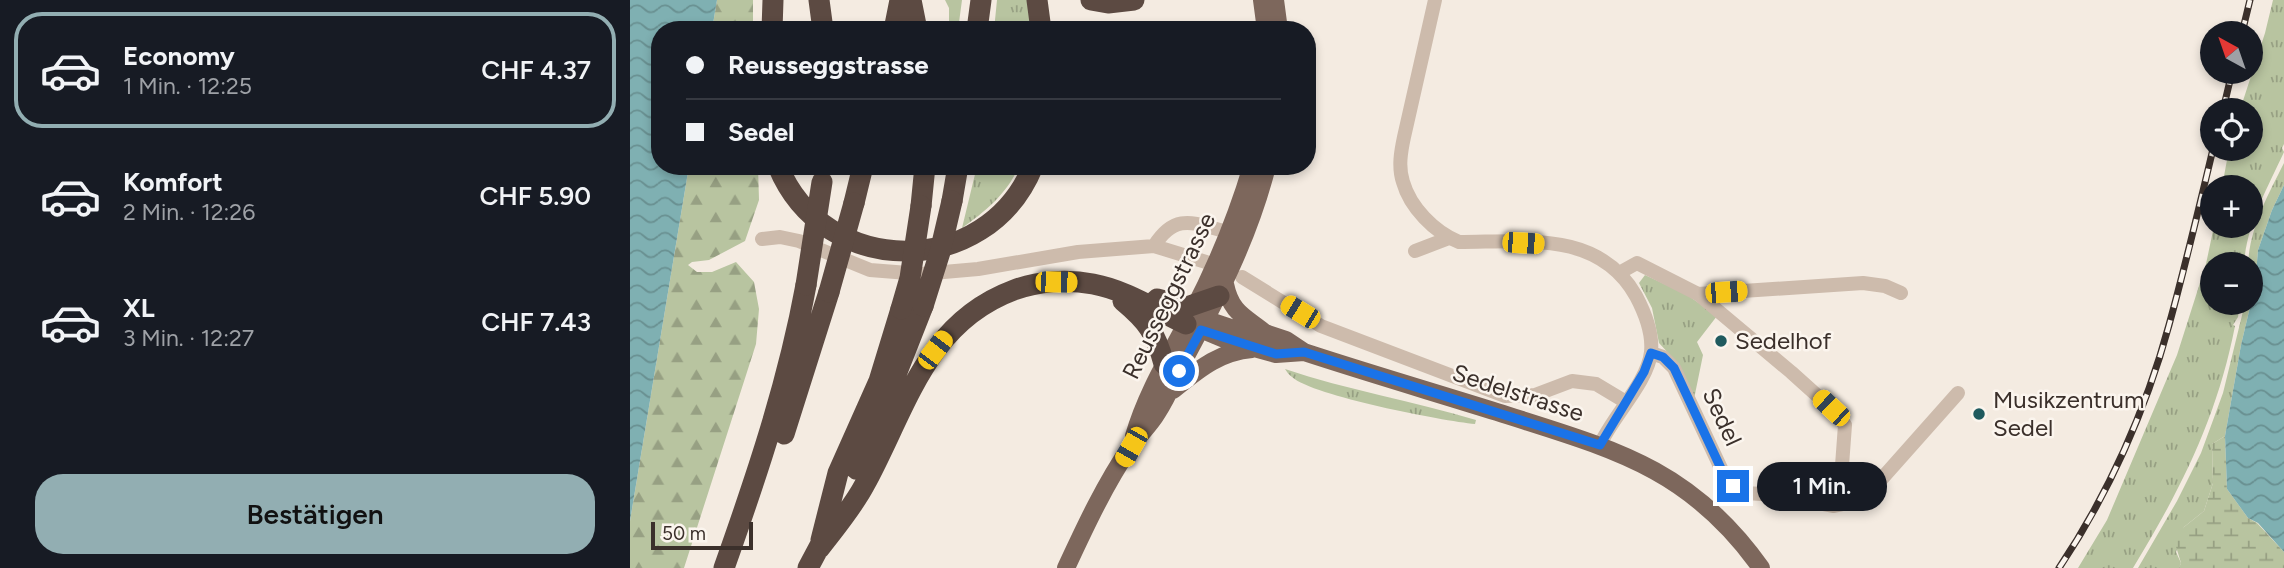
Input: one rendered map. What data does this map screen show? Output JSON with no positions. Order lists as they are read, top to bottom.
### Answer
{
  "streets": {
    "main road": ["Reusseggstrasse", "Sedelstrasse"],
    "street": ["Sedel"]
  },
  "places": ["Sedelhof", "Musikzentrum Sedel"],
  "scale_bar": "50 m",
  "north": "top left",
  "page": {
    "list": [
      {
        "name": "Economy",
        "note": "1 Min. · 12:25",
        "value": "CHF 4.37"
      },
      {
        "name": "Komfort",
        "note": "2 Min. · 12:26",
        "value": "CHF 5.90"
      },
      {
        "name": "XL",
        "note": "3 Min. · 12:27",
        "value": "CHF 7.43"
      }
    ],
    "map_buttons": ["+", "−"],
    "banner": ["Reusseggstrasse", "Sedel"],
    "buttons": "Bestätigen",
    "bubble": "1 Min.",
    "scale": "50 m"
  }
}
